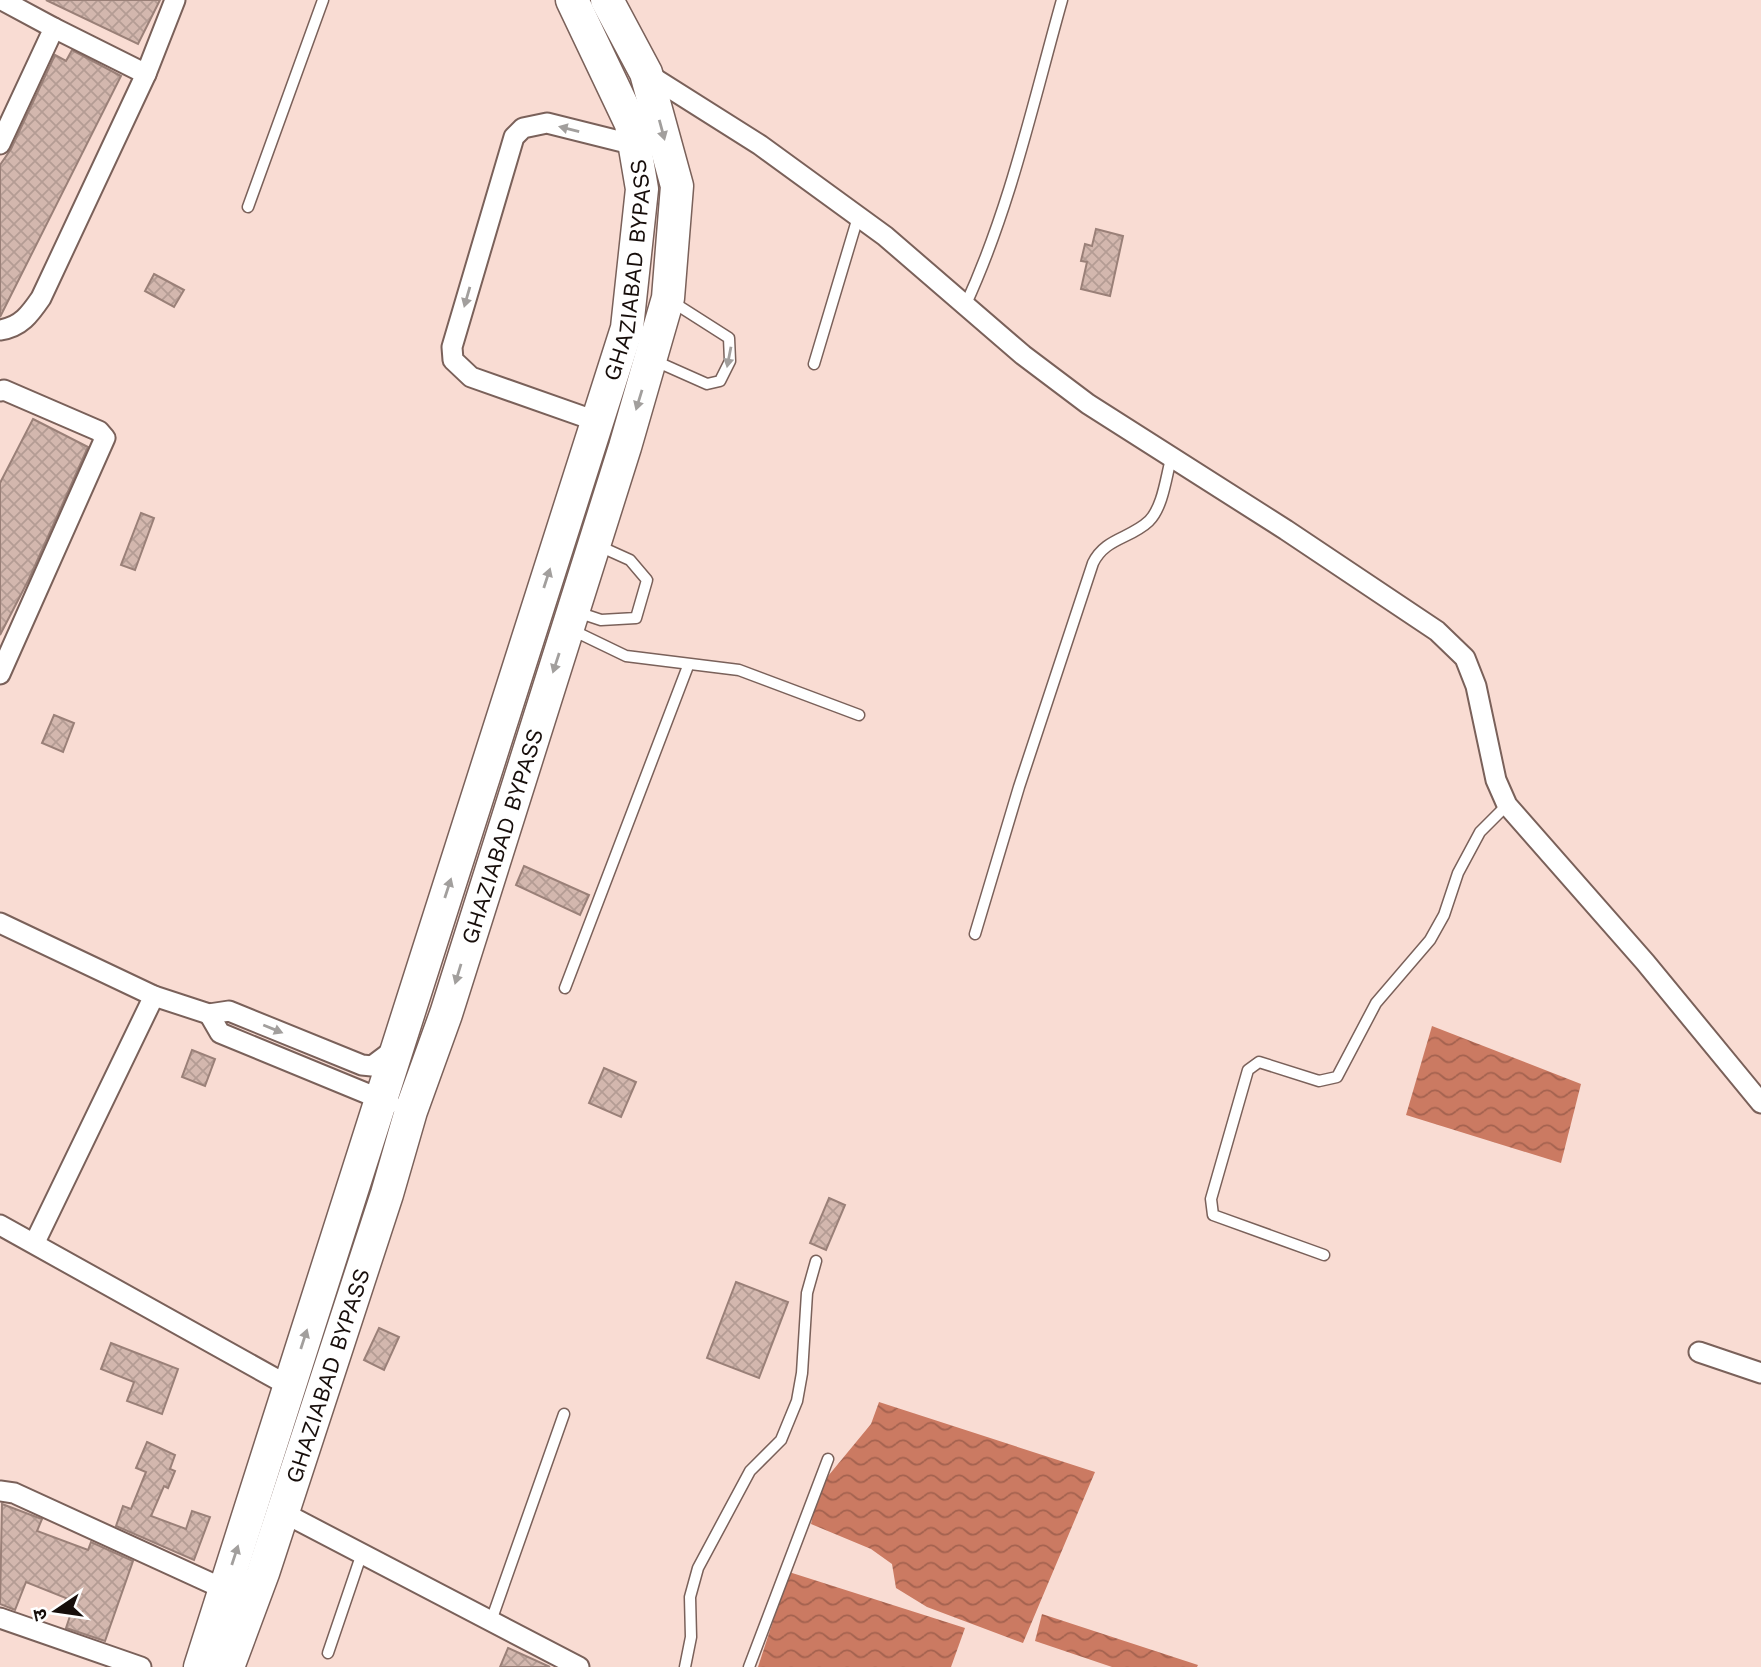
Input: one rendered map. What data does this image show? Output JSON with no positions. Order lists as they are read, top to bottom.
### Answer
{
  "streets": {
    "highway": ["GHAZIABAD BYPASS"]
  },
  "north": "left"
}
